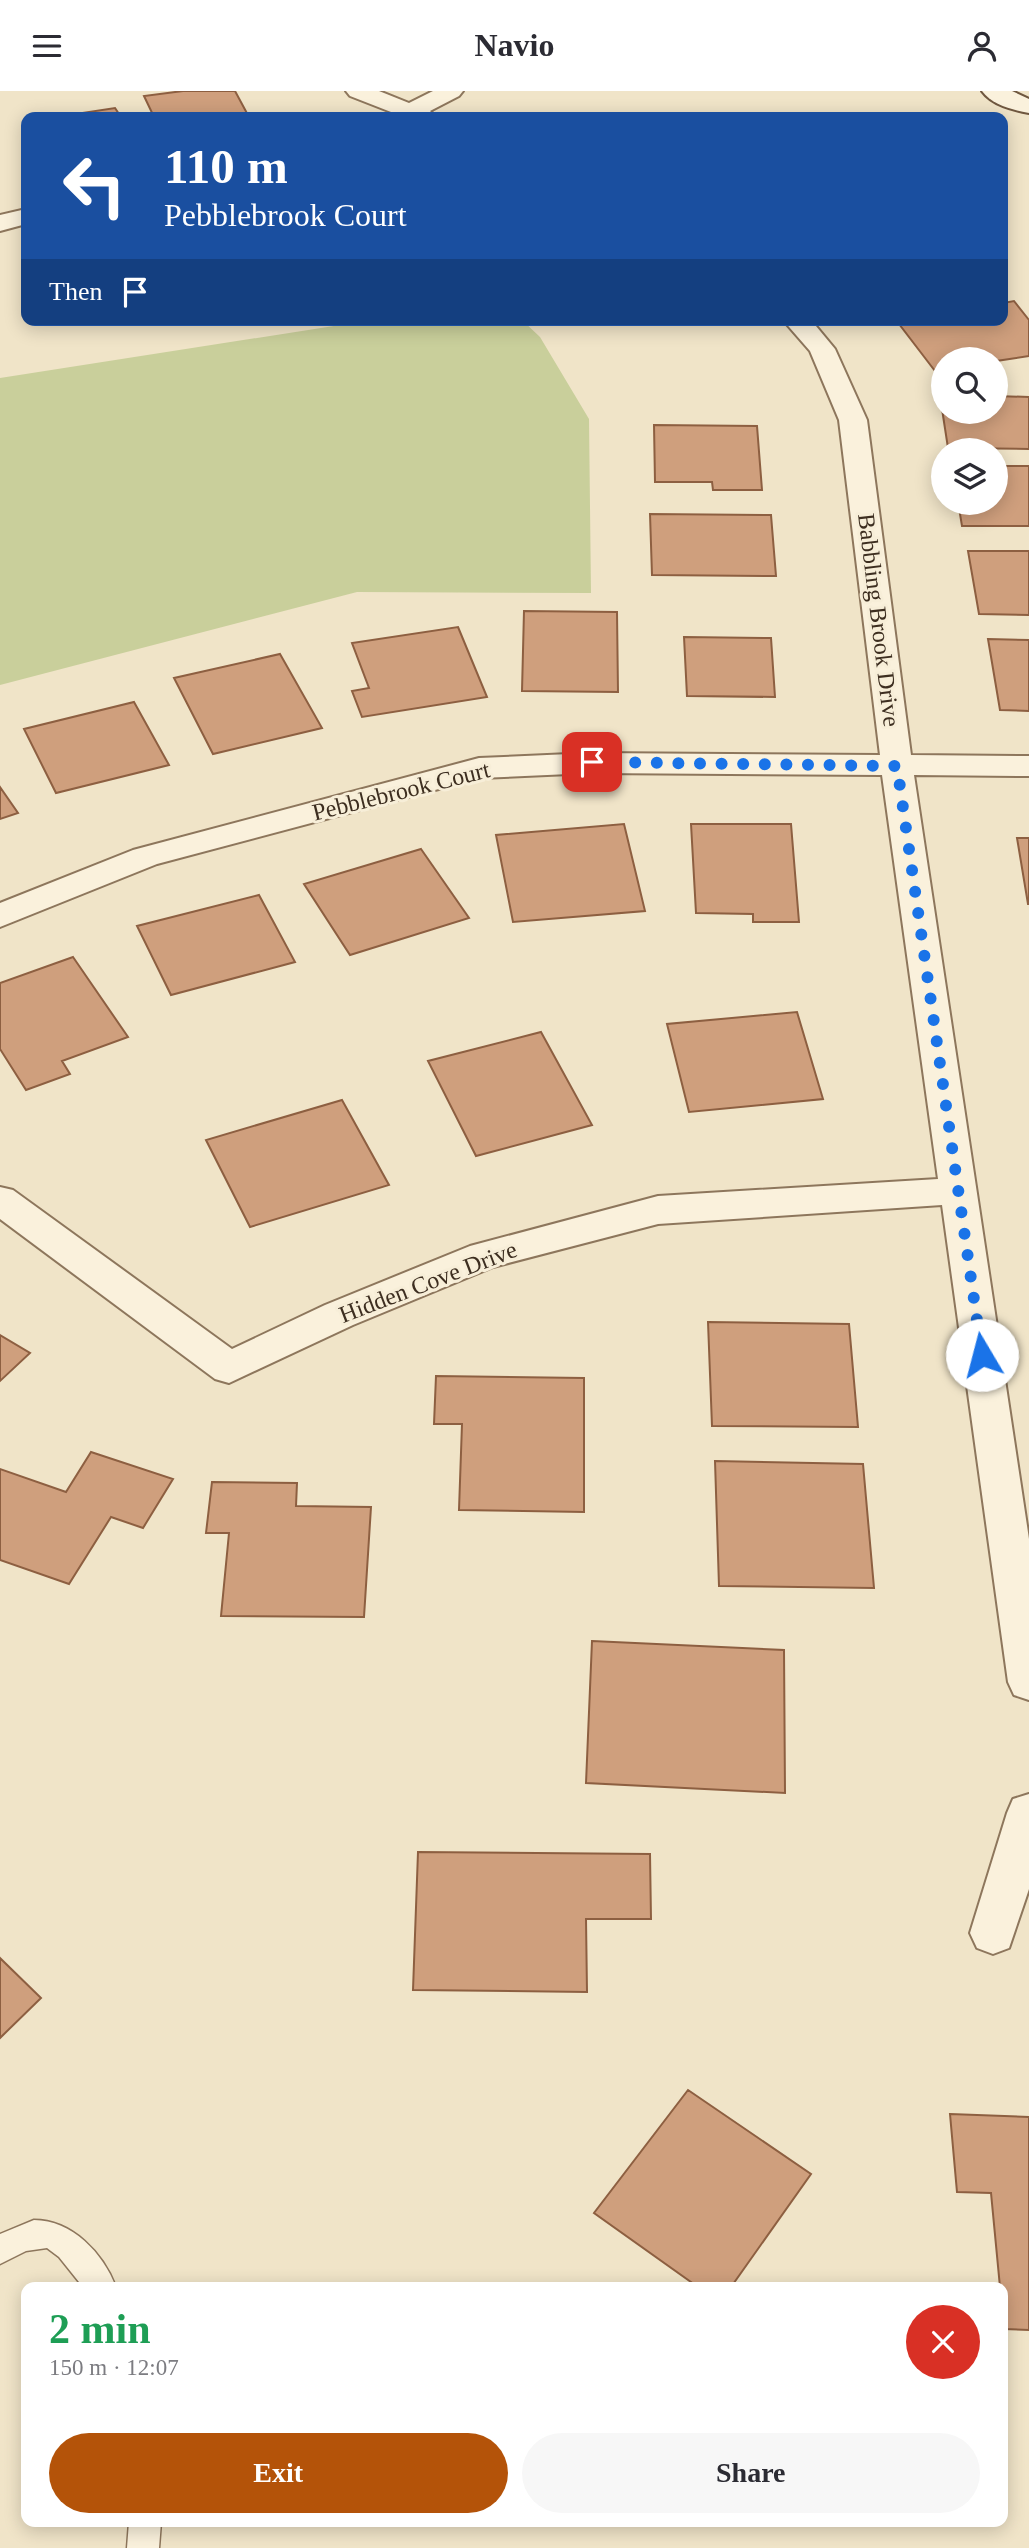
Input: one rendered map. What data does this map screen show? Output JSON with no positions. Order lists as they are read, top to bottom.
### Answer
{
  "streets": {
    "street": ["Babbling Brook Drive", "Pebblebrook Court", "Hidden Cove Drive"]
  },
  "crossings": [
    ["Babbling Brook Drive", "Pebblebrook Court"],
    ["Babbling Brook Drive", "Hidden Cove Drive"]
  ],
  "page": {
    "header": "Navio",
    "turn": ["110 m", "Pebblebrook Court"],
    "then": "Then",
    "heading": ["2 min", "150 m · 12:07"],
    "buttons": ["Exit", "Share"]
  }
}
